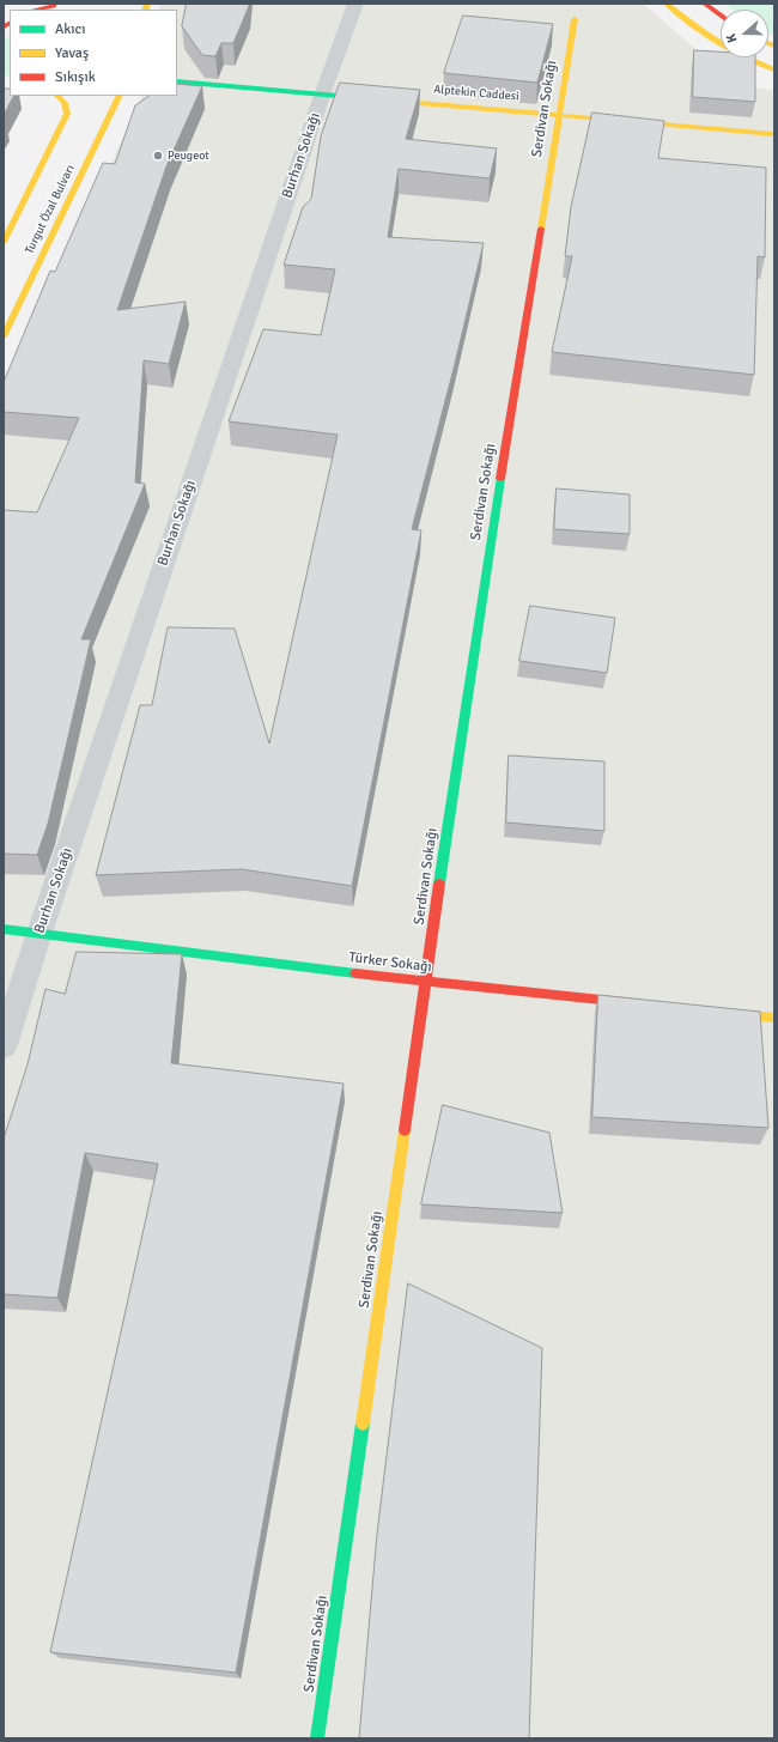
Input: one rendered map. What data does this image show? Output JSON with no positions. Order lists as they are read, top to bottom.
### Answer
{
  "streets": {
    "main road": [
      "Alptekin Caddesi",
      "Serdivan Sokağı",
      "Turgut Özal Bulvarı",
      "Türker Sokağı"
    ],
    "street": ["Burhan Sokağı"]
  },
  "crossings": [
    ["Alptekin Caddesi", "Serdivan Sokağı"],
    ["Alptekin Caddesi", "Burhan Sokağı"],
    ["Serdivan Sokağı", "Türker Sokağı"],
    ["Burhan Sokağı", "Türker Sokağı"]
  ],
  "places": ["Peugeot"],
  "legend": ["Akıcı", "Yavaş", "Sıkışık"],
  "north": "left"
}
